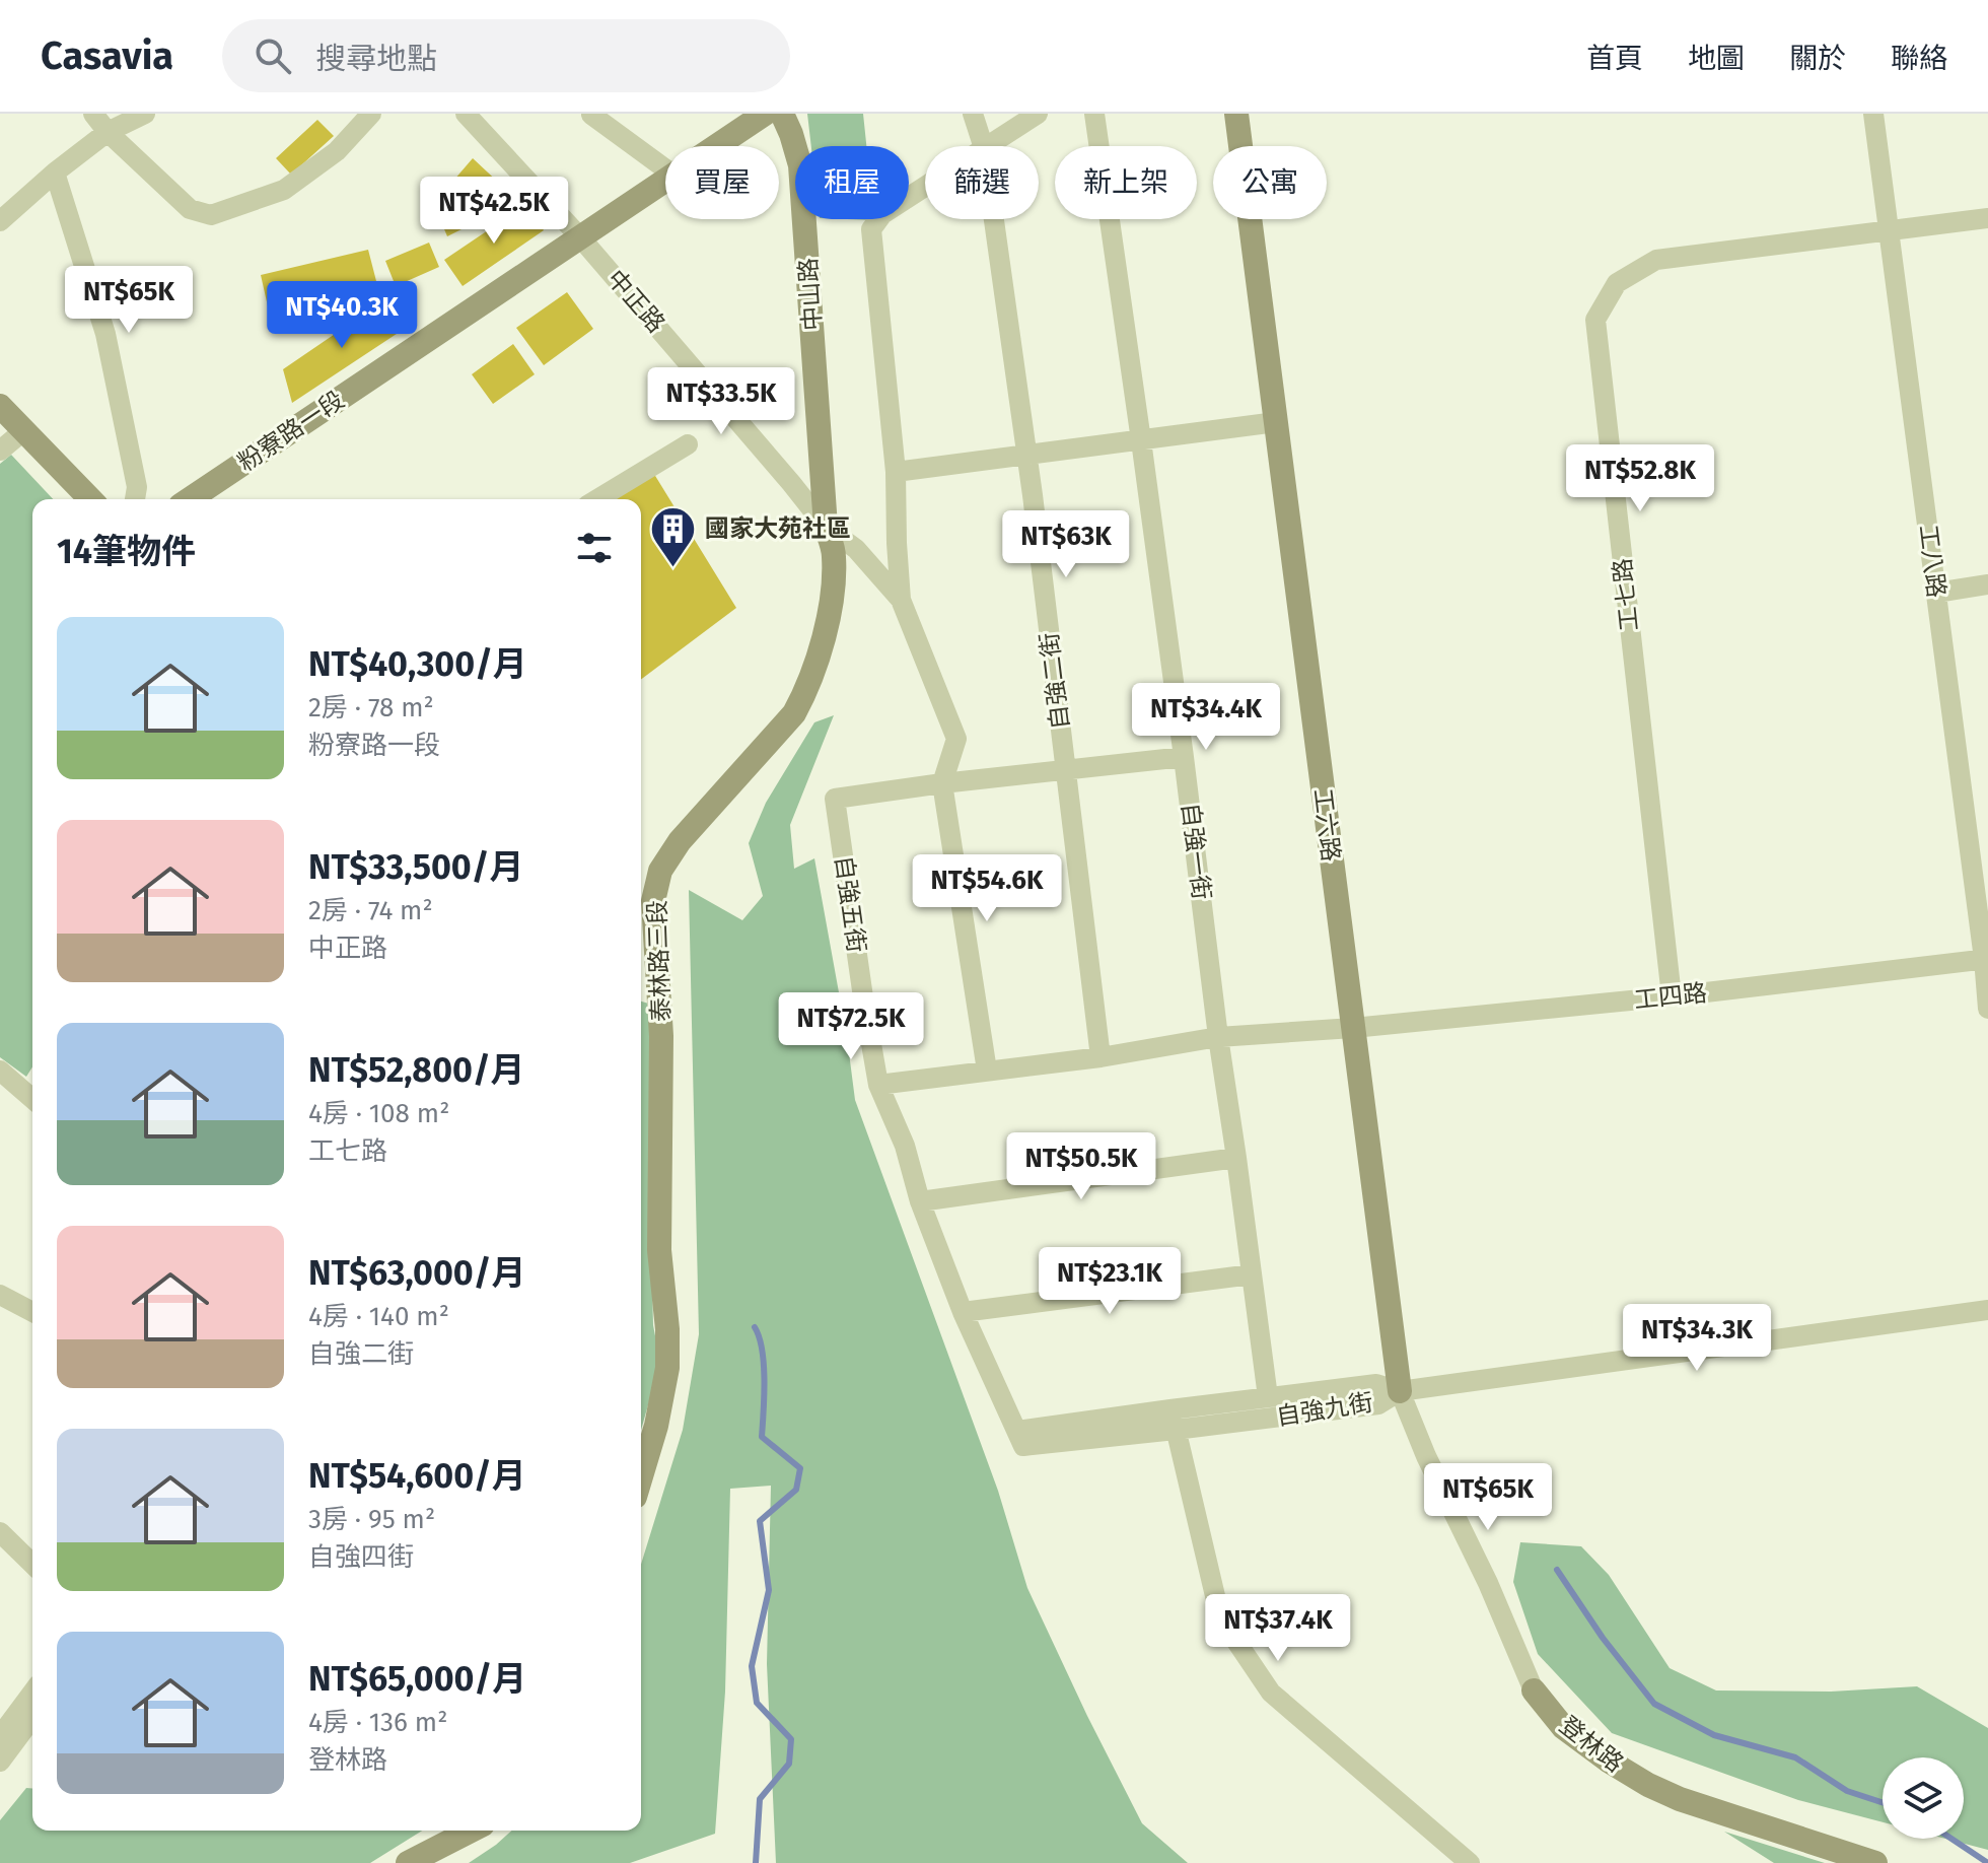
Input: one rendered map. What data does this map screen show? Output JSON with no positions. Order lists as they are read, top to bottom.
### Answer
{
  "streets": {
    "main road": [
      "中山路",
      "粉寮路一段",
      "工六路",
      "泰林路三段",
      "登林路"
    ],
    "street": [
      "中正路",
      "工八路",
      "工七路",
      "自強二街",
      "自強一街",
      "自強五街",
      "工四路",
      "自強九街"
    ]
  },
  "crossings": [
    ["中山路", "中正路"],
    ["中山路", "泰林路三段"],
    ["中正路", "粉寮路一段"],
    ["中正路", "泰林路三段"],
    ["工八路", "工七路"],
    ["工八路", "工四路"],
    ["工七路", "工四路"],
    ["自強二街", "自強五街"],
    ["自強二街", "工四路"],
    ["工六路", "工四路"],
    ["工六路", "自強九街"],
    ["工六路", "登林路"],
    ["自強一街", "自強五街"],
    ["自強一街", "工四路"],
    ["自強一街", "自強九街"],
    ["自強五街", "工四路"],
    ["自強五街", "自強九街"],
    ["自強九街", "登林路"]
  ],
  "places": {
    "building": ["國家大苑社區"]
  },
  "page": {
    "header": "Casavia",
    "search": "搜尋地點",
    "nav": [
      "首頁",
      "地圖",
      "關於",
      "聯絡"
    ],
    "chip": [
      "買屋",
      "租屋",
      "篩選",
      "新上架",
      "公寓"
    ],
    "price": [
      "NT$42.5K",
      "NT$65K",
      "NT$40.3K",
      "NT$33.5K",
      "NT$52.8K",
      "NT$63K",
      "NT$34.4K",
      "NT$54.6K",
      "NT$72.5K",
      "NT$50.5K",
      "NT$23.1K",
      "NT$34.3K",
      "NT$65K",
      "NT$37.4K"
    ],
    "heading": "14筆物件",
    "list": [
      {
        "name": "NT$40,300/月",
        "note": "2房 · 78 m² · 粉寮路一段"
      },
      {
        "name": "NT$33,500/月",
        "note": "2房 · 74 m² · 中正路"
      },
      {
        "name": "NT$52,800/月",
        "note": "4房 · 108 m² · 工七路"
      },
      {
        "name": "NT$63,000/月",
        "note": "4房 · 140 m² · 自強二街"
      },
      {
        "name": "NT$54,600/月",
        "note": "3房 · 95 m² · 自強四街"
      },
      {
        "name": "NT$65,000/月",
        "note": "4房 · 136 m² · 登林路"
      }
    ]
  }
}
